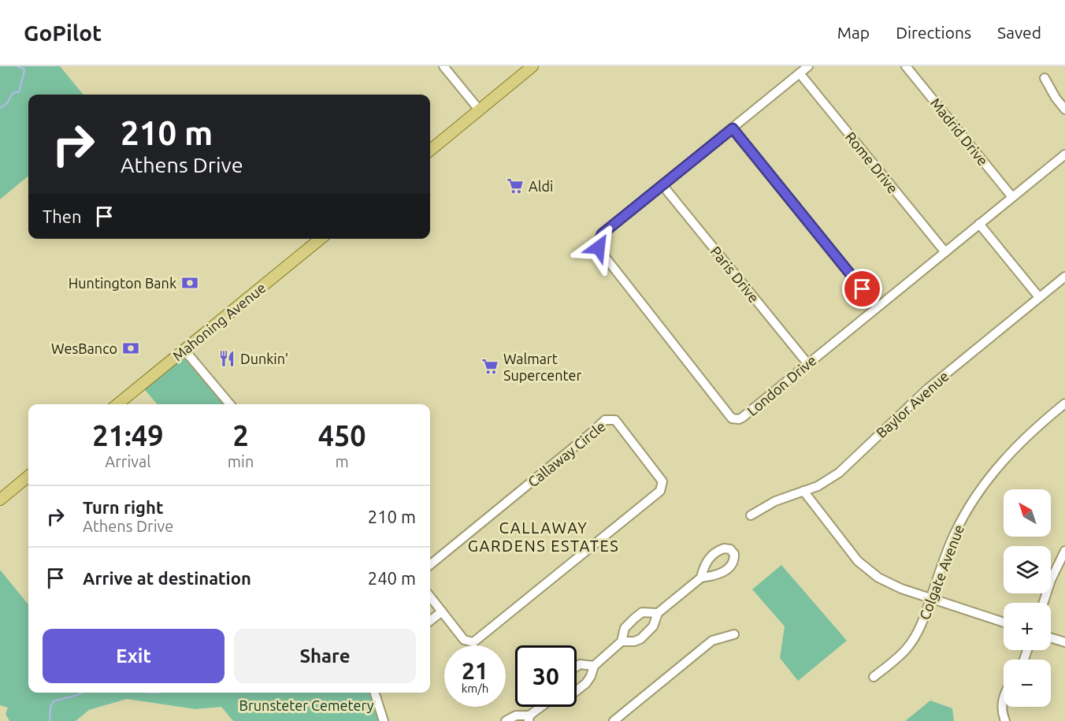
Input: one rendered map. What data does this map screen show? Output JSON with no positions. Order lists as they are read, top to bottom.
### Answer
{
  "streets": {
    "main road": ["Mahoning Avenue"],
    "street": [
      "Madrid Drive",
      "Rome Drive",
      "Paris Drive",
      "London Drive",
      "Baylor Avenue",
      "Callaway Circle",
      "Colgate Avenue"
    ]
  },
  "crossings": [
    ["Madrid Drive", "London Drive"],
    ["Rome Drive", "London Drive"],
    ["Paris Drive", "London Drive"]
  ],
  "districts": ["CALLAWAY GARDENS ESTATES"],
  "parks": ["Brunsteter Cemetery"],
  "places": {
    "supermarket": ["Aldi", "Walmart Supercenter"],
    "bank": ["Huntington Bank", "WesBanco"],
    "restaurant": ["Dunkin'"]
  },
  "north": "top left",
  "page": {
    "header": "GoPilot",
    "nav": ["Map", "Directions", "Saved"],
    "turn": ["210 m", "Athens Drive"],
    "then": "Then",
    "eta": [
      "21:49",
      "Arrival",
      "2",
      "min",
      "450",
      "m"
    ],
    "list": [
      {
        "name": "Turn right",
        "note": "Athens Drive",
        "value": "210 m"
      },
      {
        "name": "Arrive at destination",
        "value": "240 m"
      }
    ],
    "map_buttons": ["+", "−"],
    "buttons": ["Exit", "Share"],
    "speed": "21 km/h",
    "limit": "30"
  }
}
